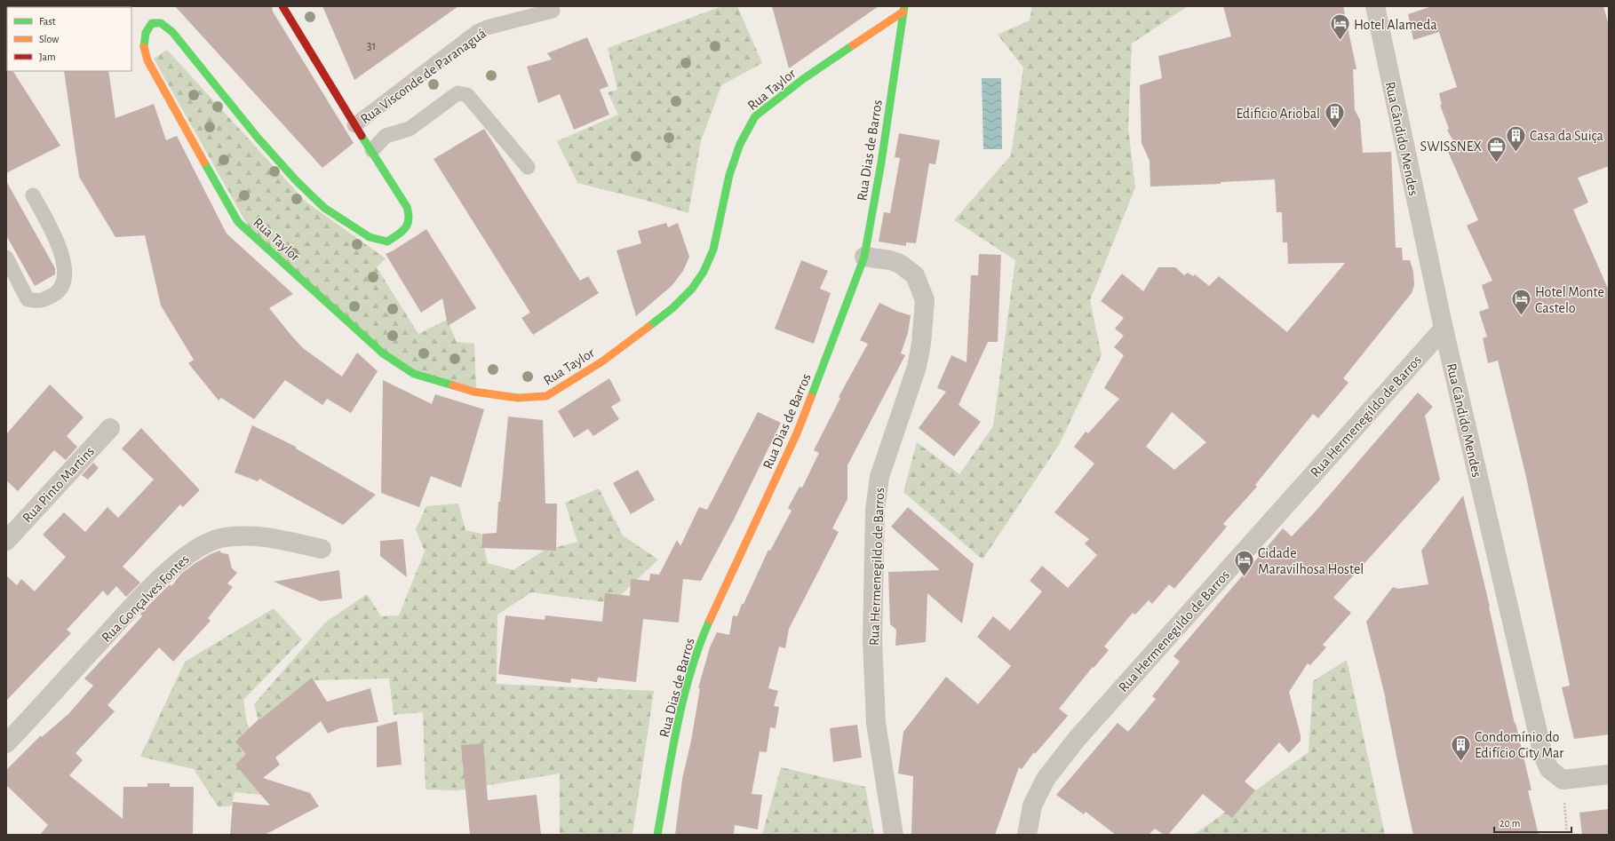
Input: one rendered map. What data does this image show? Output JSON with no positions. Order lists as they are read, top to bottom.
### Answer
{
  "streets": {
    "street": [
      "Rua Taylor",
      "Rua Cândido Mendes",
      "Rua Dias de Barros",
      "Rua Hermenegildo de Barros",
      "Rua Pinto Martins",
      "Rua Gonçalves Fontes"
    ],
    "lane": ["Rua Visconde de Paranaguá"]
  },
  "crossings": [
    ["Rua Visconde de Paranaguá", "Rua Taylor"],
    ["Rua Taylor", "Rua Dias de Barros"],
    ["Rua Cândido Mendes", "Rua Hermenegildo de Barros"],
    ["Rua Dias de Barros", "Rua Hermenegildo de Barros"]
  ],
  "places": {
    "hotel": ["Hotel Alameda", "Hotel Monte Castelo", "Cidade Maravilhosa Hostel"],
    "building": ["Edificio Ariobal", "Casa da Suiça", "Condomínio do Edifício City Mar"],
    "office": ["SWISSNEX"]
  },
  "house_numbers": ["31"],
  "legend": ["Fast", "Slow", "Jam"],
  "scale_bar": "20 m"
}
